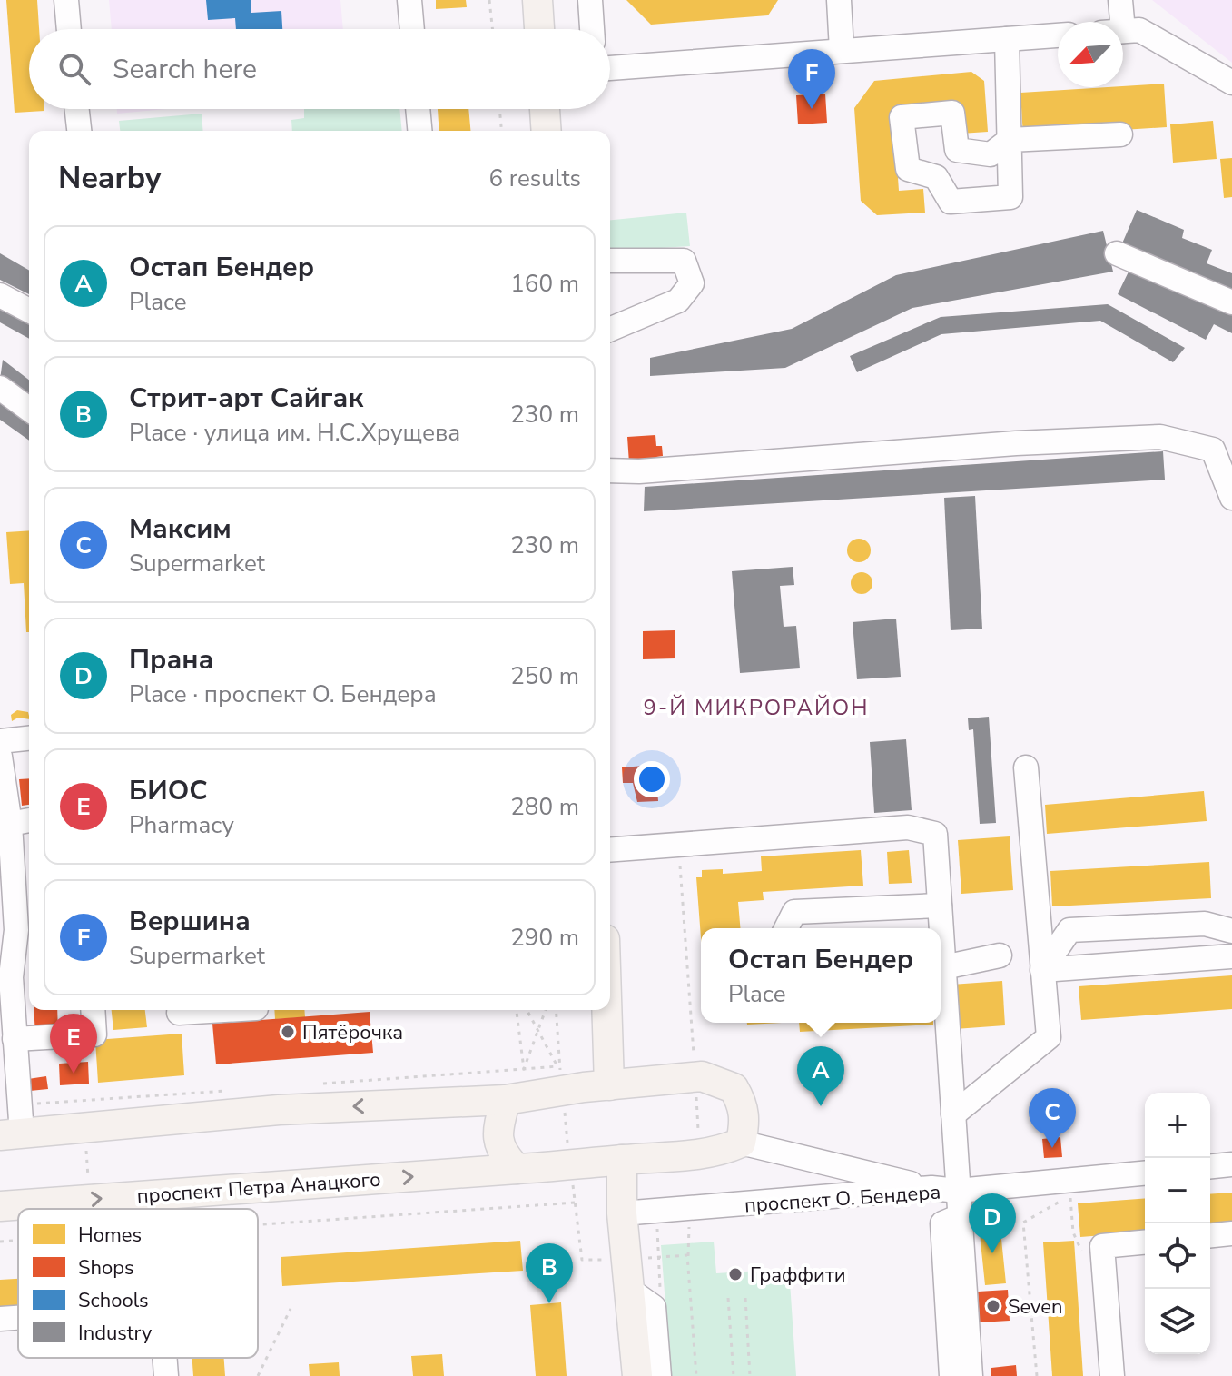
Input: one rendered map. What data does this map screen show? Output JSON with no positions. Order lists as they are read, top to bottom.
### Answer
{
  "streets": {
    "main road": ["проспект Петра Анацкого"],
    "street": ["проспект О. Бендера"]
  },
  "districts": ["9-Й МИКРОРАЙОН"],
  "places": ["Пятёрочка", "Граффити", "Seven"],
  "legend": [
    "Homes",
    "Shops",
    "Schools",
    "Industry"
  ],
  "north": "bottom left",
  "page": {
    "search": "Search here",
    "pins": [
      "F",
      "E",
      "A",
      "C",
      "D",
      "B"
    ],
    "heading": ["Nearby", "6 results"],
    "list": [
      {
        "mark": "A",
        "name": "Остап Бендер",
        "note": "Place",
        "value": "160 m"
      },
      {
        "mark": "B",
        "name": "Стрит-арт Сайгак",
        "note": "Place · улица им. Н.С.Хрущева",
        "value": "230 m"
      },
      {
        "mark": "C",
        "name": "Максим",
        "note": "Supermarket",
        "value": "230 m"
      },
      {
        "mark": "D",
        "name": "Прана",
        "note": "Place · проспект О. Бендера",
        "value": "250 m"
      },
      {
        "mark": "E",
        "name": "БИОС",
        "note": "Pharmacy",
        "value": "280 m"
      },
      {
        "mark": "F",
        "name": "Вершина",
        "note": "Supermarket",
        "value": "290 m"
      }
    ],
    "popup": ["Остап Бендер", "Place"],
    "map_buttons": ["+", "−"]
  }
}
